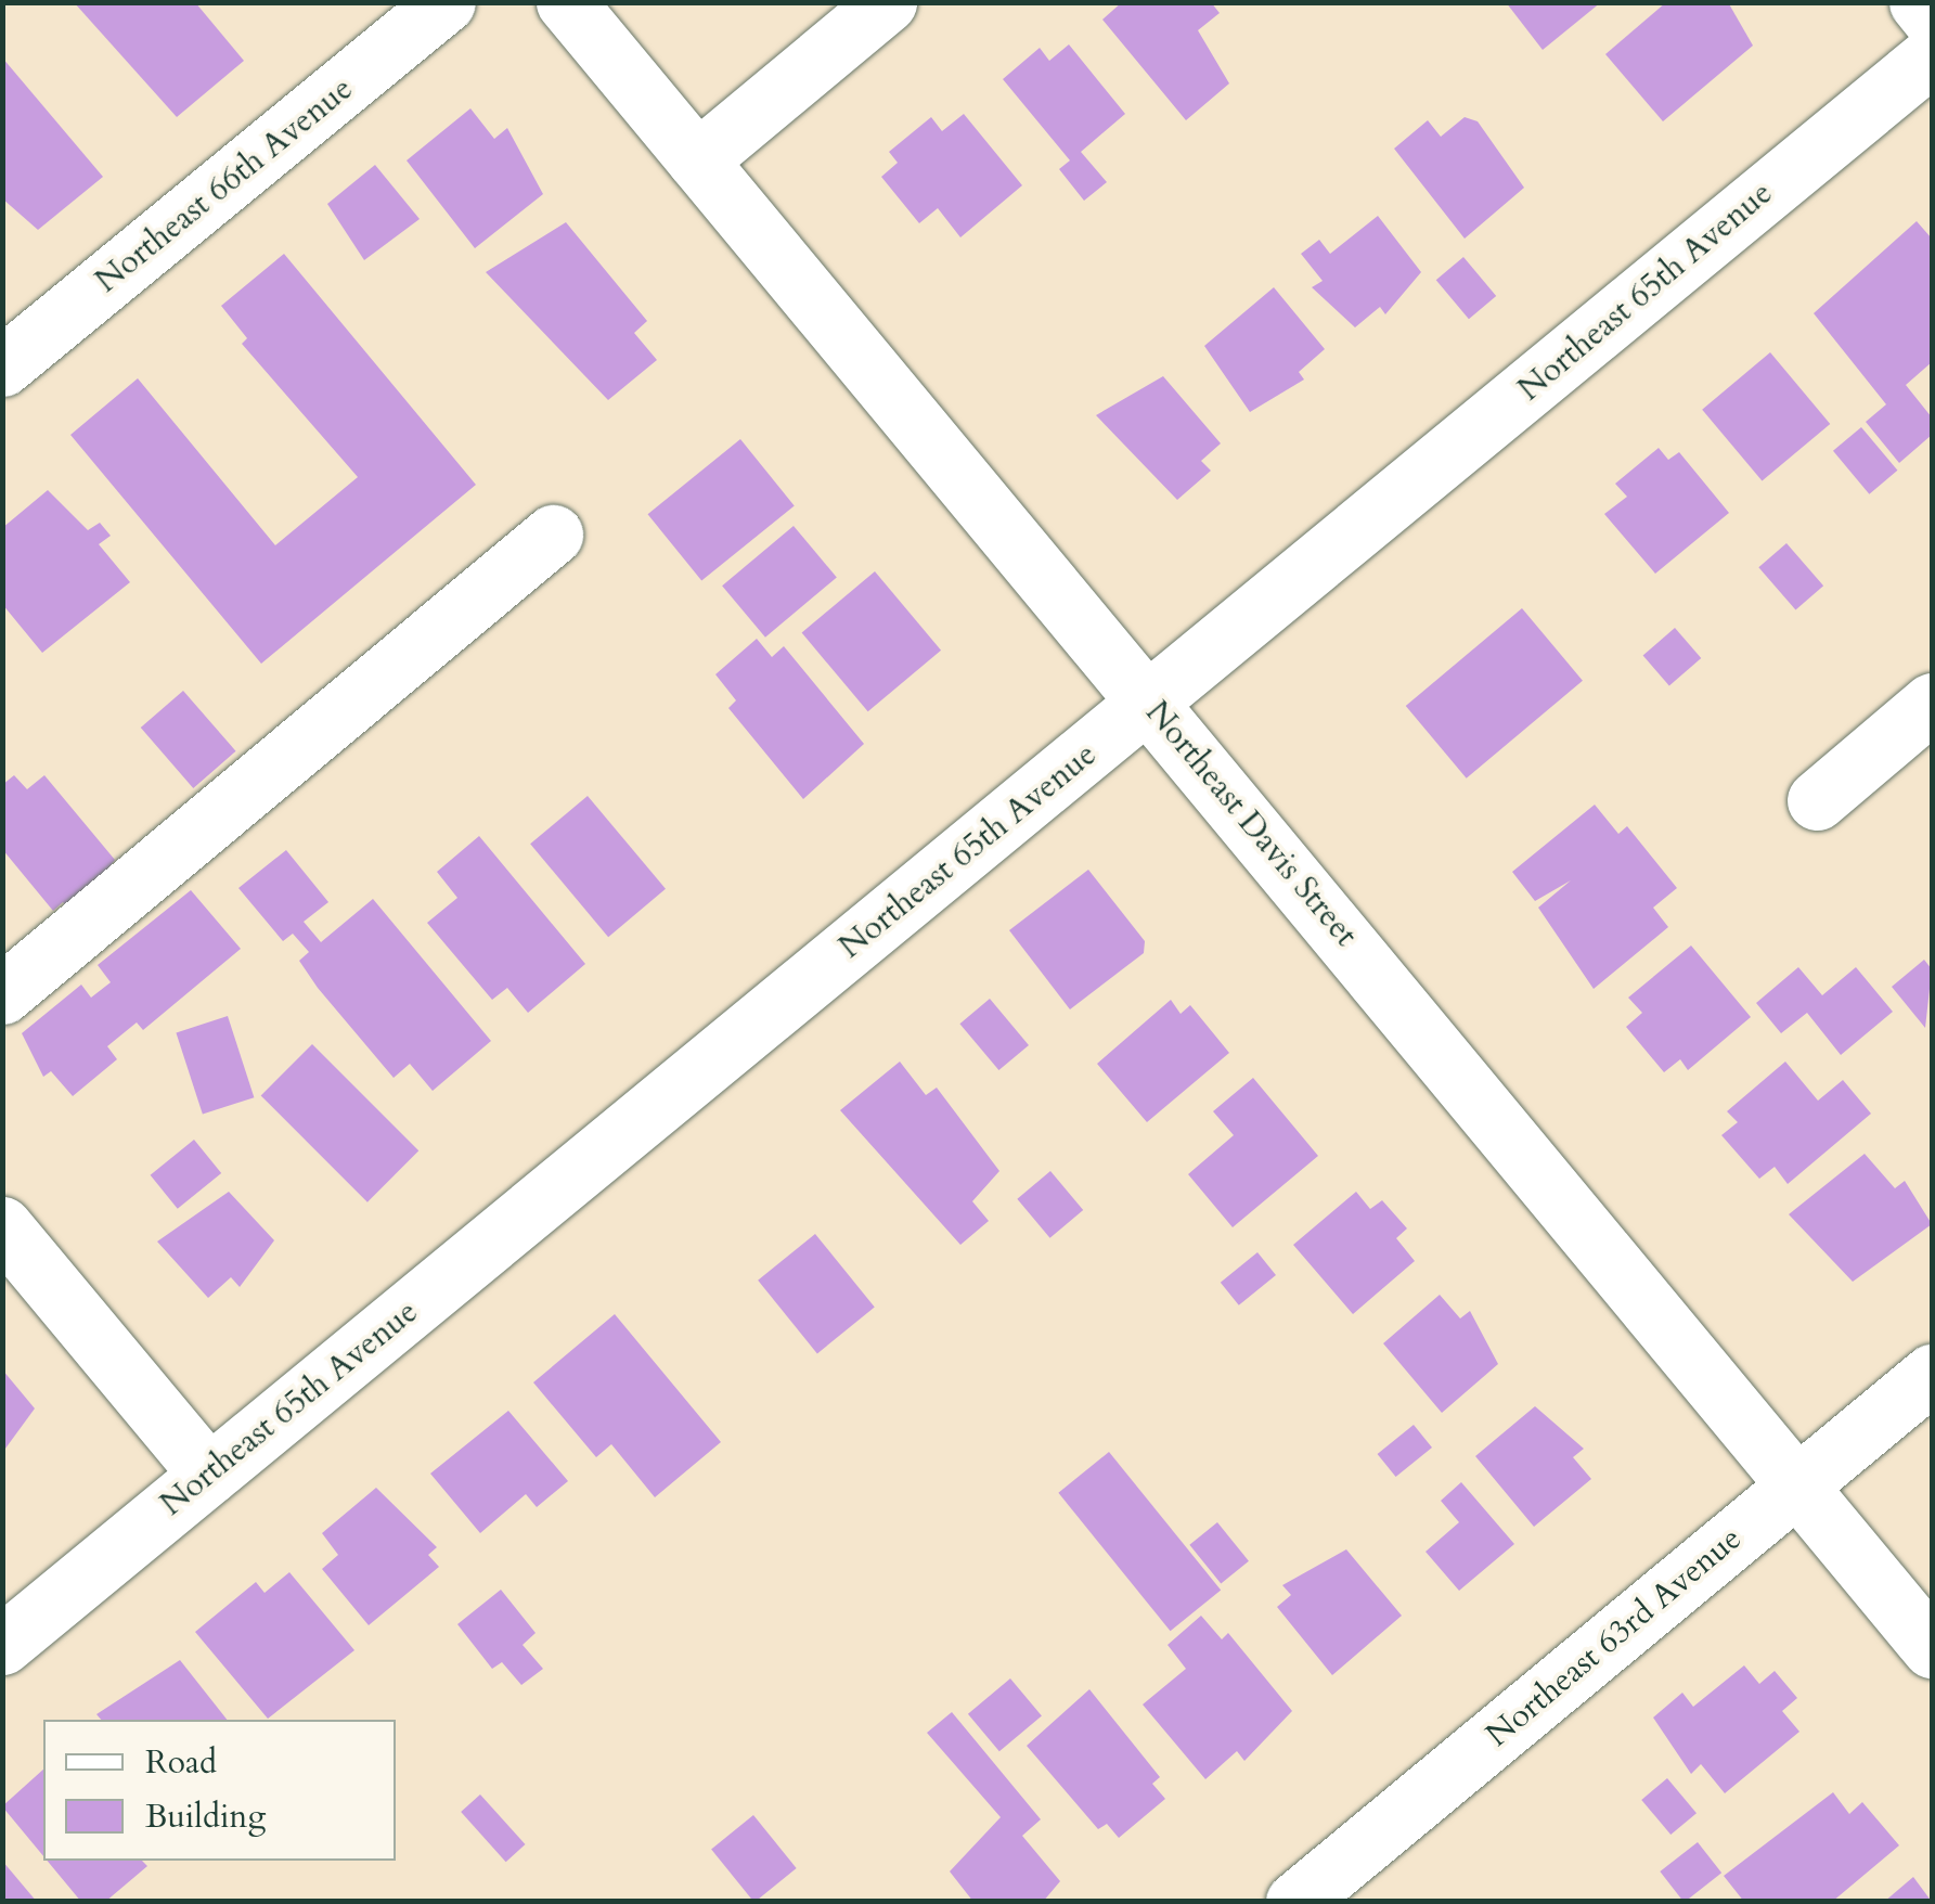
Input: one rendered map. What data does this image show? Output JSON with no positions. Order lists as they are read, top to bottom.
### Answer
{
  "streets": {
    "street": [
      "Northeast 66th Avenue",
      "Northeast 65th Avenue",
      "Northeast Davis Street",
      "Northeast 63rd Avenue"
    ]
  },
  "crossings": [
    ["Northeast 65th Avenue", "Northeast Davis Street"],
    ["Northeast Davis Street", "Northeast 63rd Avenue"]
  ],
  "legend": ["Road", "Building"]
}
